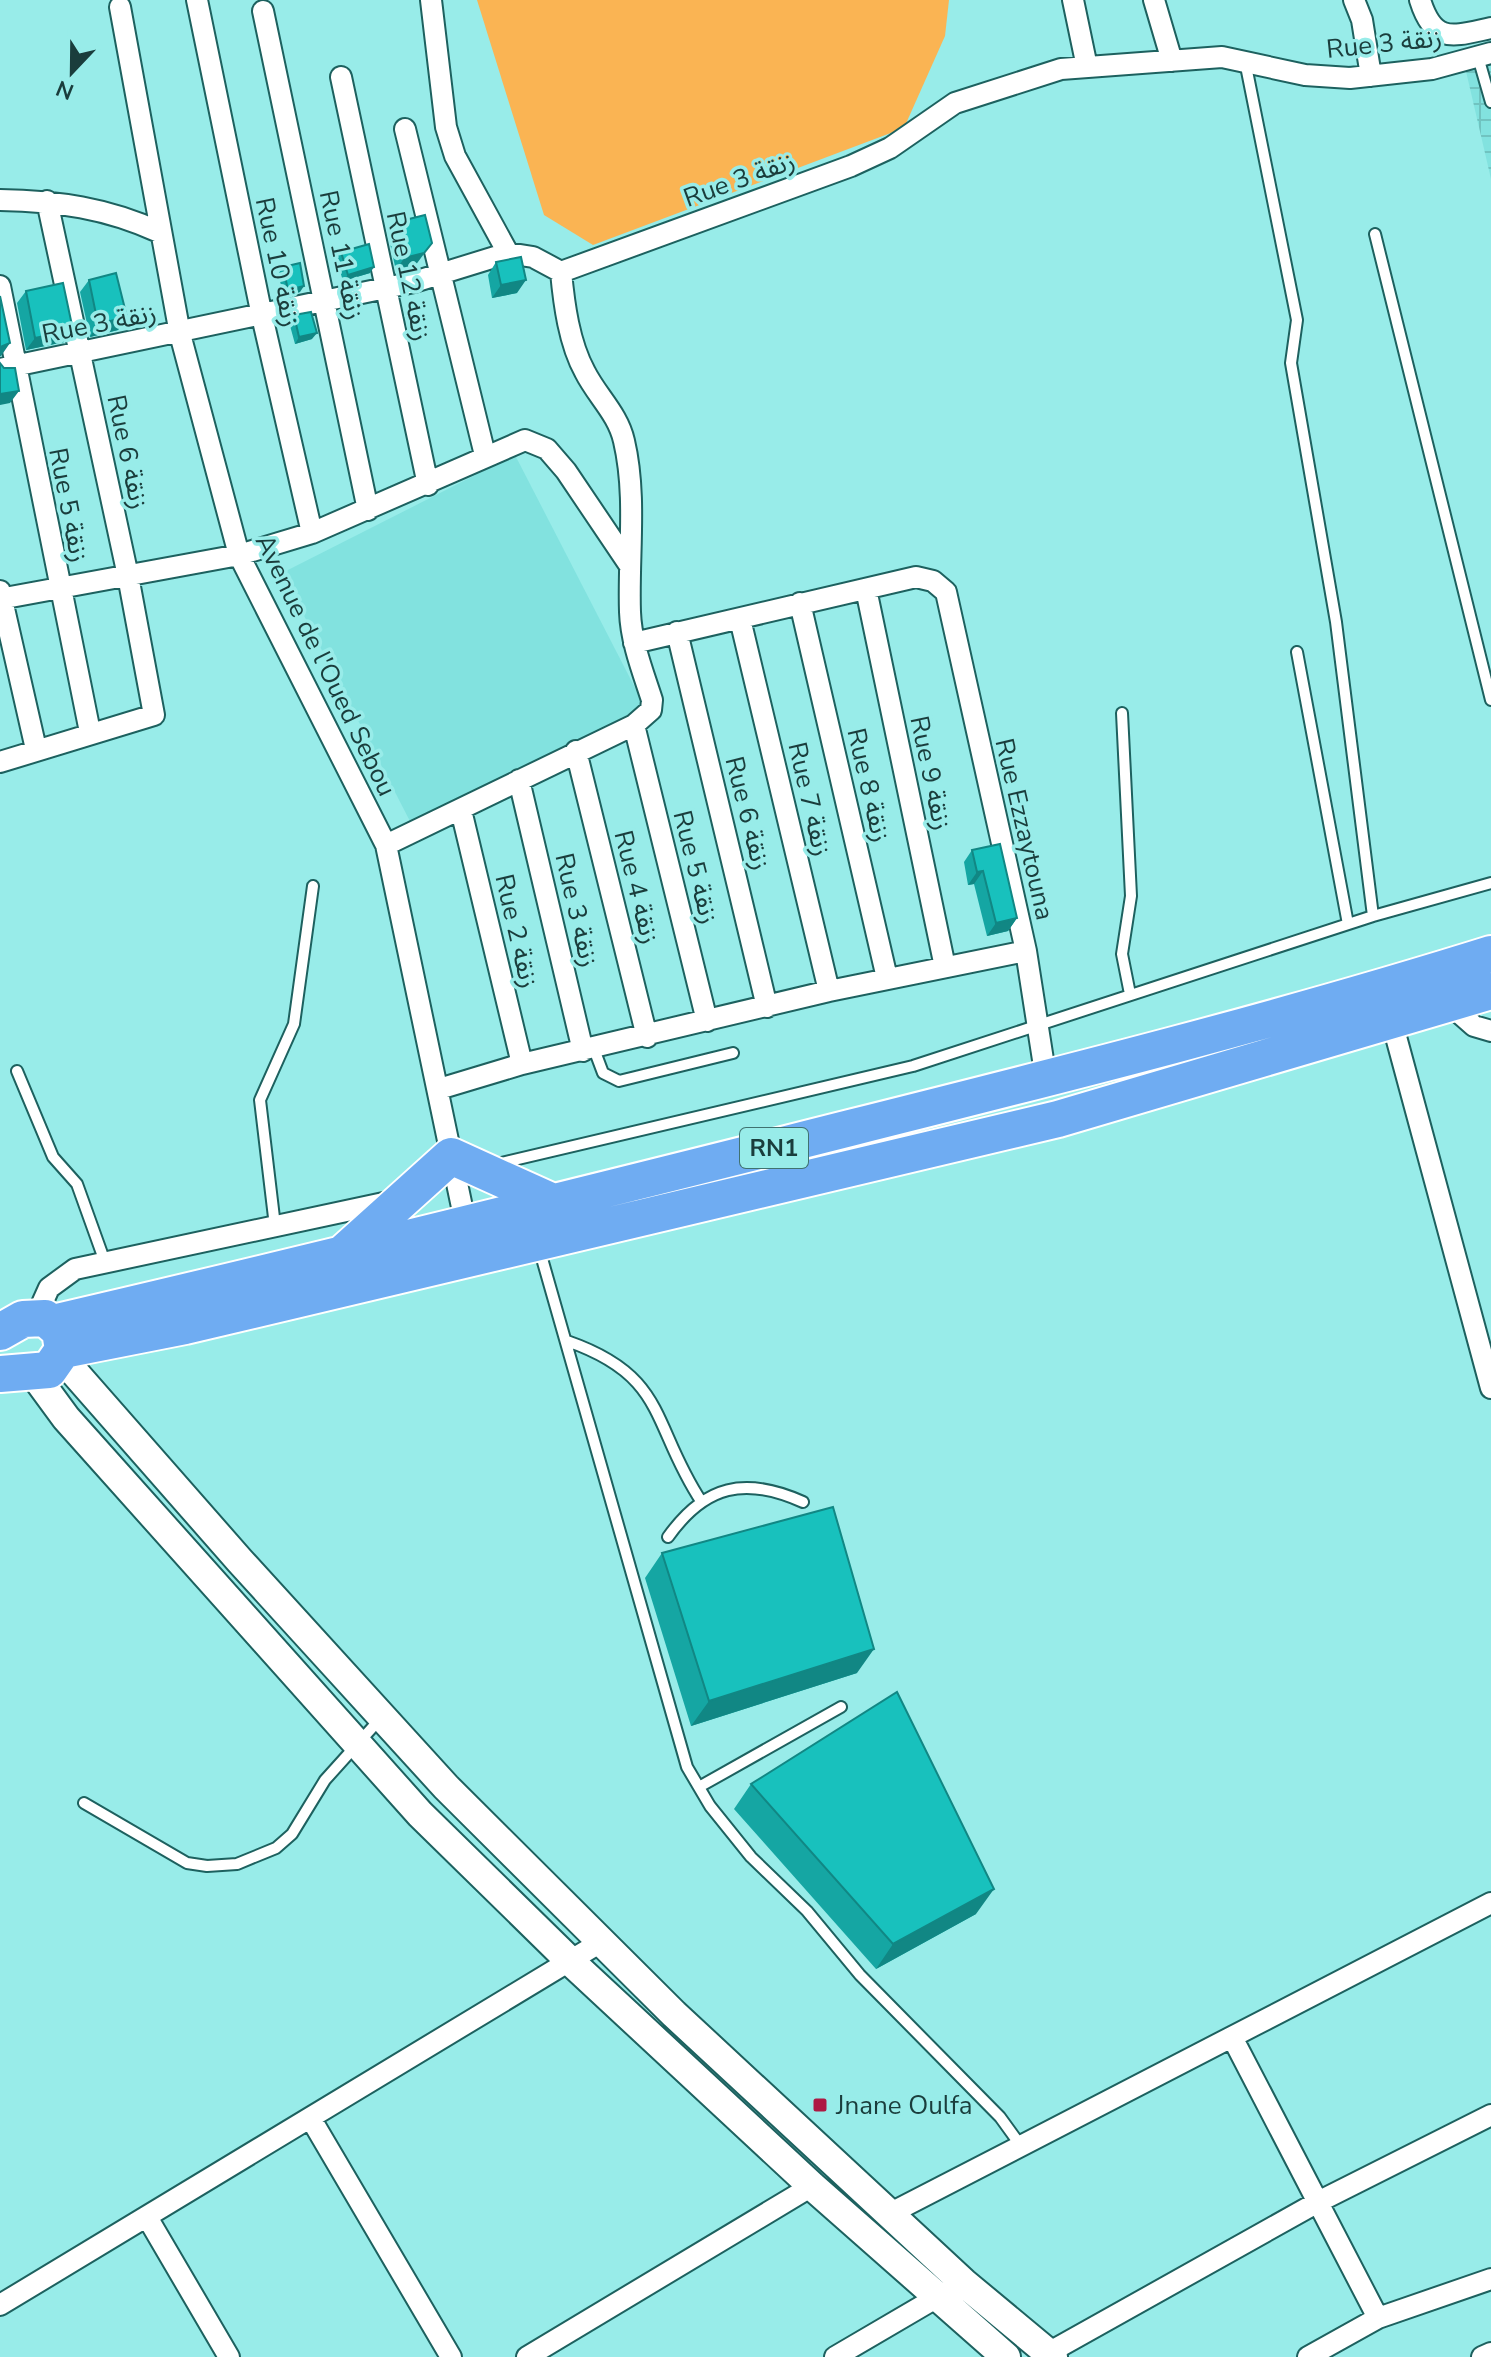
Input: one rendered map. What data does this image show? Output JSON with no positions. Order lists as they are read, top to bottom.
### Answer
{
  "streets": {
    "highway": ["RN1"],
    "street": [
      "Rue 3 زنقة",
      "Rue 11 زنقة",
      "Rue 10 زنقة",
      "Rue 12 زنقة",
      "Rue 6 زنقة",
      "Rue 5 زنقة",
      "Avenue de l'Oued Sebou",
      "Rue 9 زنقة",
      "Rue 8 زنقة",
      "Rue 7 زنقة",
      "Rue Ezzaytouna",
      "Rue 4 زنقة",
      "Rue 2 زنقة"
    ]
  },
  "crossings": [
    ["Rue 3 زنقة", "Rue 11 زنقة"],
    ["Rue 3 زنقة", "Rue 10 زنقة"],
    ["Rue 3 زنقة", "Rue 12 زنقة"],
    ["Rue 3 زنقة", "Rue 6 زنقة"],
    ["Rue 3 زنقة", "Rue 5 زنقة"],
    ["Rue 3 زنقة", "Avenue de l'Oued Sebou"],
    ["Rue 6 زنقة", "Rue 5 زنقة"],
    ["Avenue de l'Oued Sebou", "RN1"],
    ["Rue 9 زنقة", "Rue Ezzaytouna"],
    ["Rue Ezzaytouna", "RN1"]
  ],
  "places": {
    "transit": ["Jnane Oulfa"]
  },
  "north": "bottom"
}
